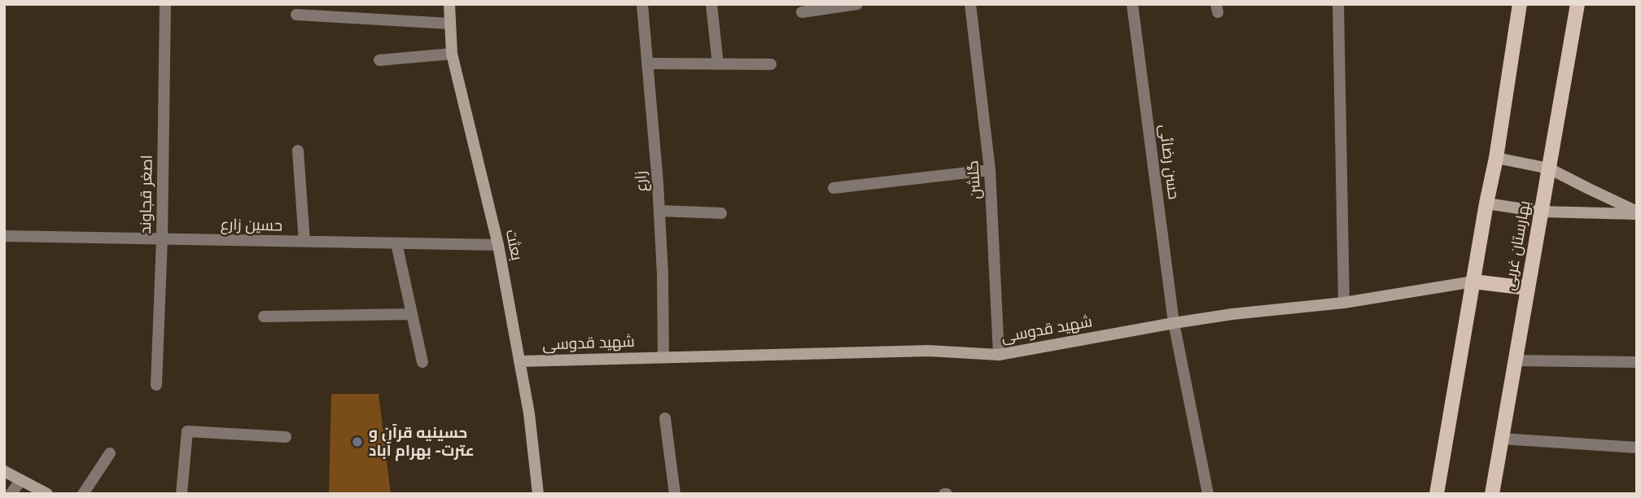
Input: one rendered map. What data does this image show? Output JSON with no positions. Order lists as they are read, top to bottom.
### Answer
{
  "streets": {
    "main road": ["بهارستان غربی"],
    "street": [
      "حسن رضائی",
      "گلشن",
      "زارع",
      "اصغر قجاوند",
      "حسین زارع",
      "بعثت",
      "شهید قدوسی"
    ]
  },
  "crossings": [
    ["حسن رضائی", "شهید قدوسی"],
    ["گلشن", "شهید قدوسی"],
    ["زارع", "شهید قدوسی"],
    ["اصغر قجاوند", "حسین زارع"],
    ["حسین زارع", "بعثت"],
    ["بعثت", "شهید قدوسی"]
  ],
  "places": ["حسینیه قرآن و عترت- بهرام آباد"]
}
